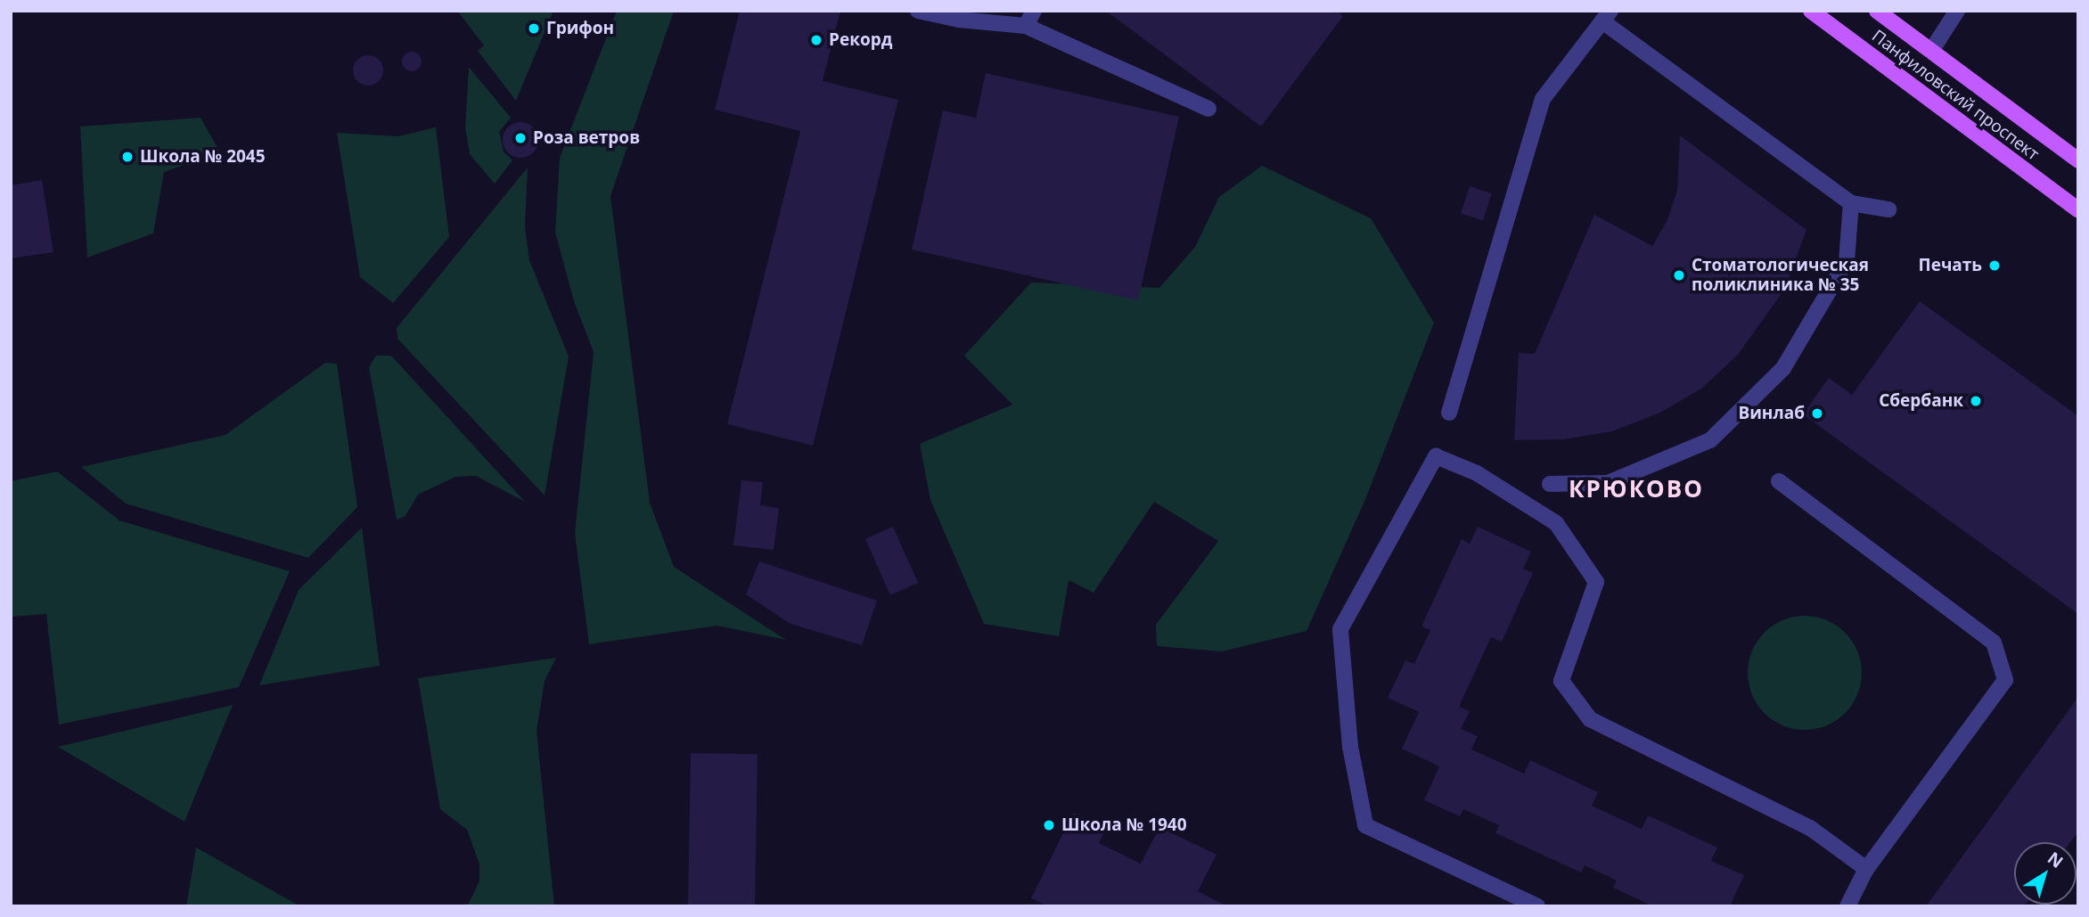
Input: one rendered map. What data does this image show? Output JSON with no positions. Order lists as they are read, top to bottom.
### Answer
{
  "streets": {
    "main road": ["Панфиловский проспект"]
  },
  "districts": ["КРЮКОВО"],
  "places": [
    "Грифон",
    "Рекорд",
    "Роза ветров",
    "Школа № 2045",
    "Печать",
    "Стоматологическая поликлиника № 35",
    "Сбербанк",
    "Винлаб",
    "Школа № 1940"
  ],
  "north": "top right"
}
